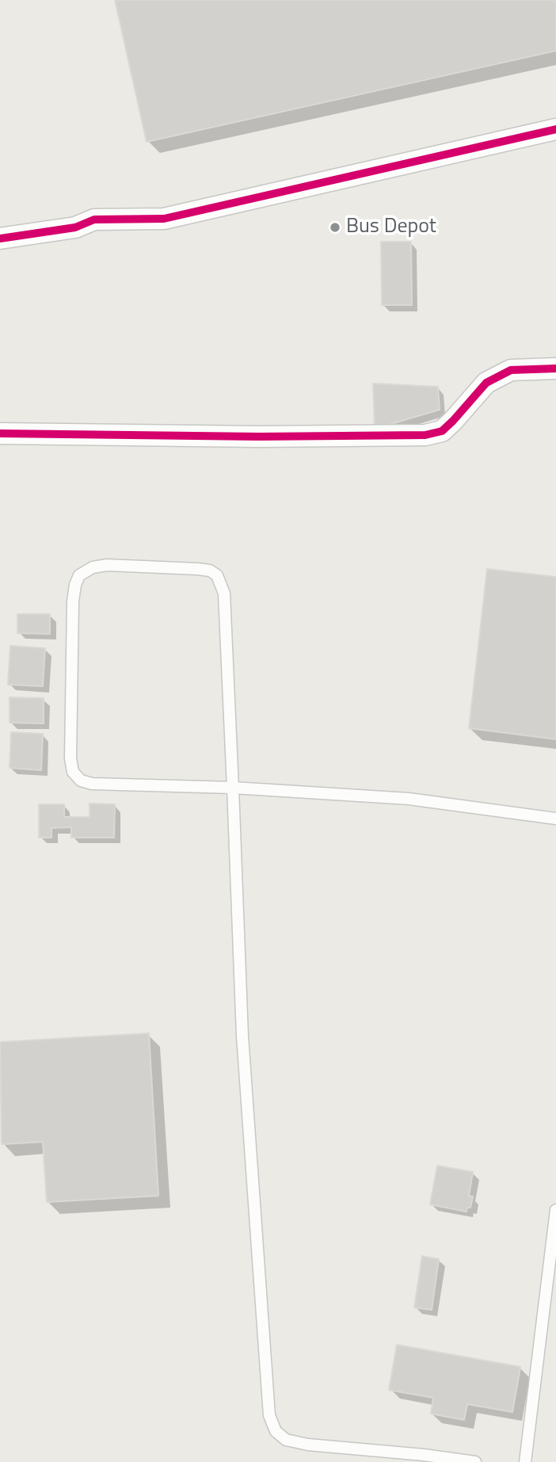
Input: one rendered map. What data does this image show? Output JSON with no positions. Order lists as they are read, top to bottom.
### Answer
{
  "places": ["Bus Depot"]
}
